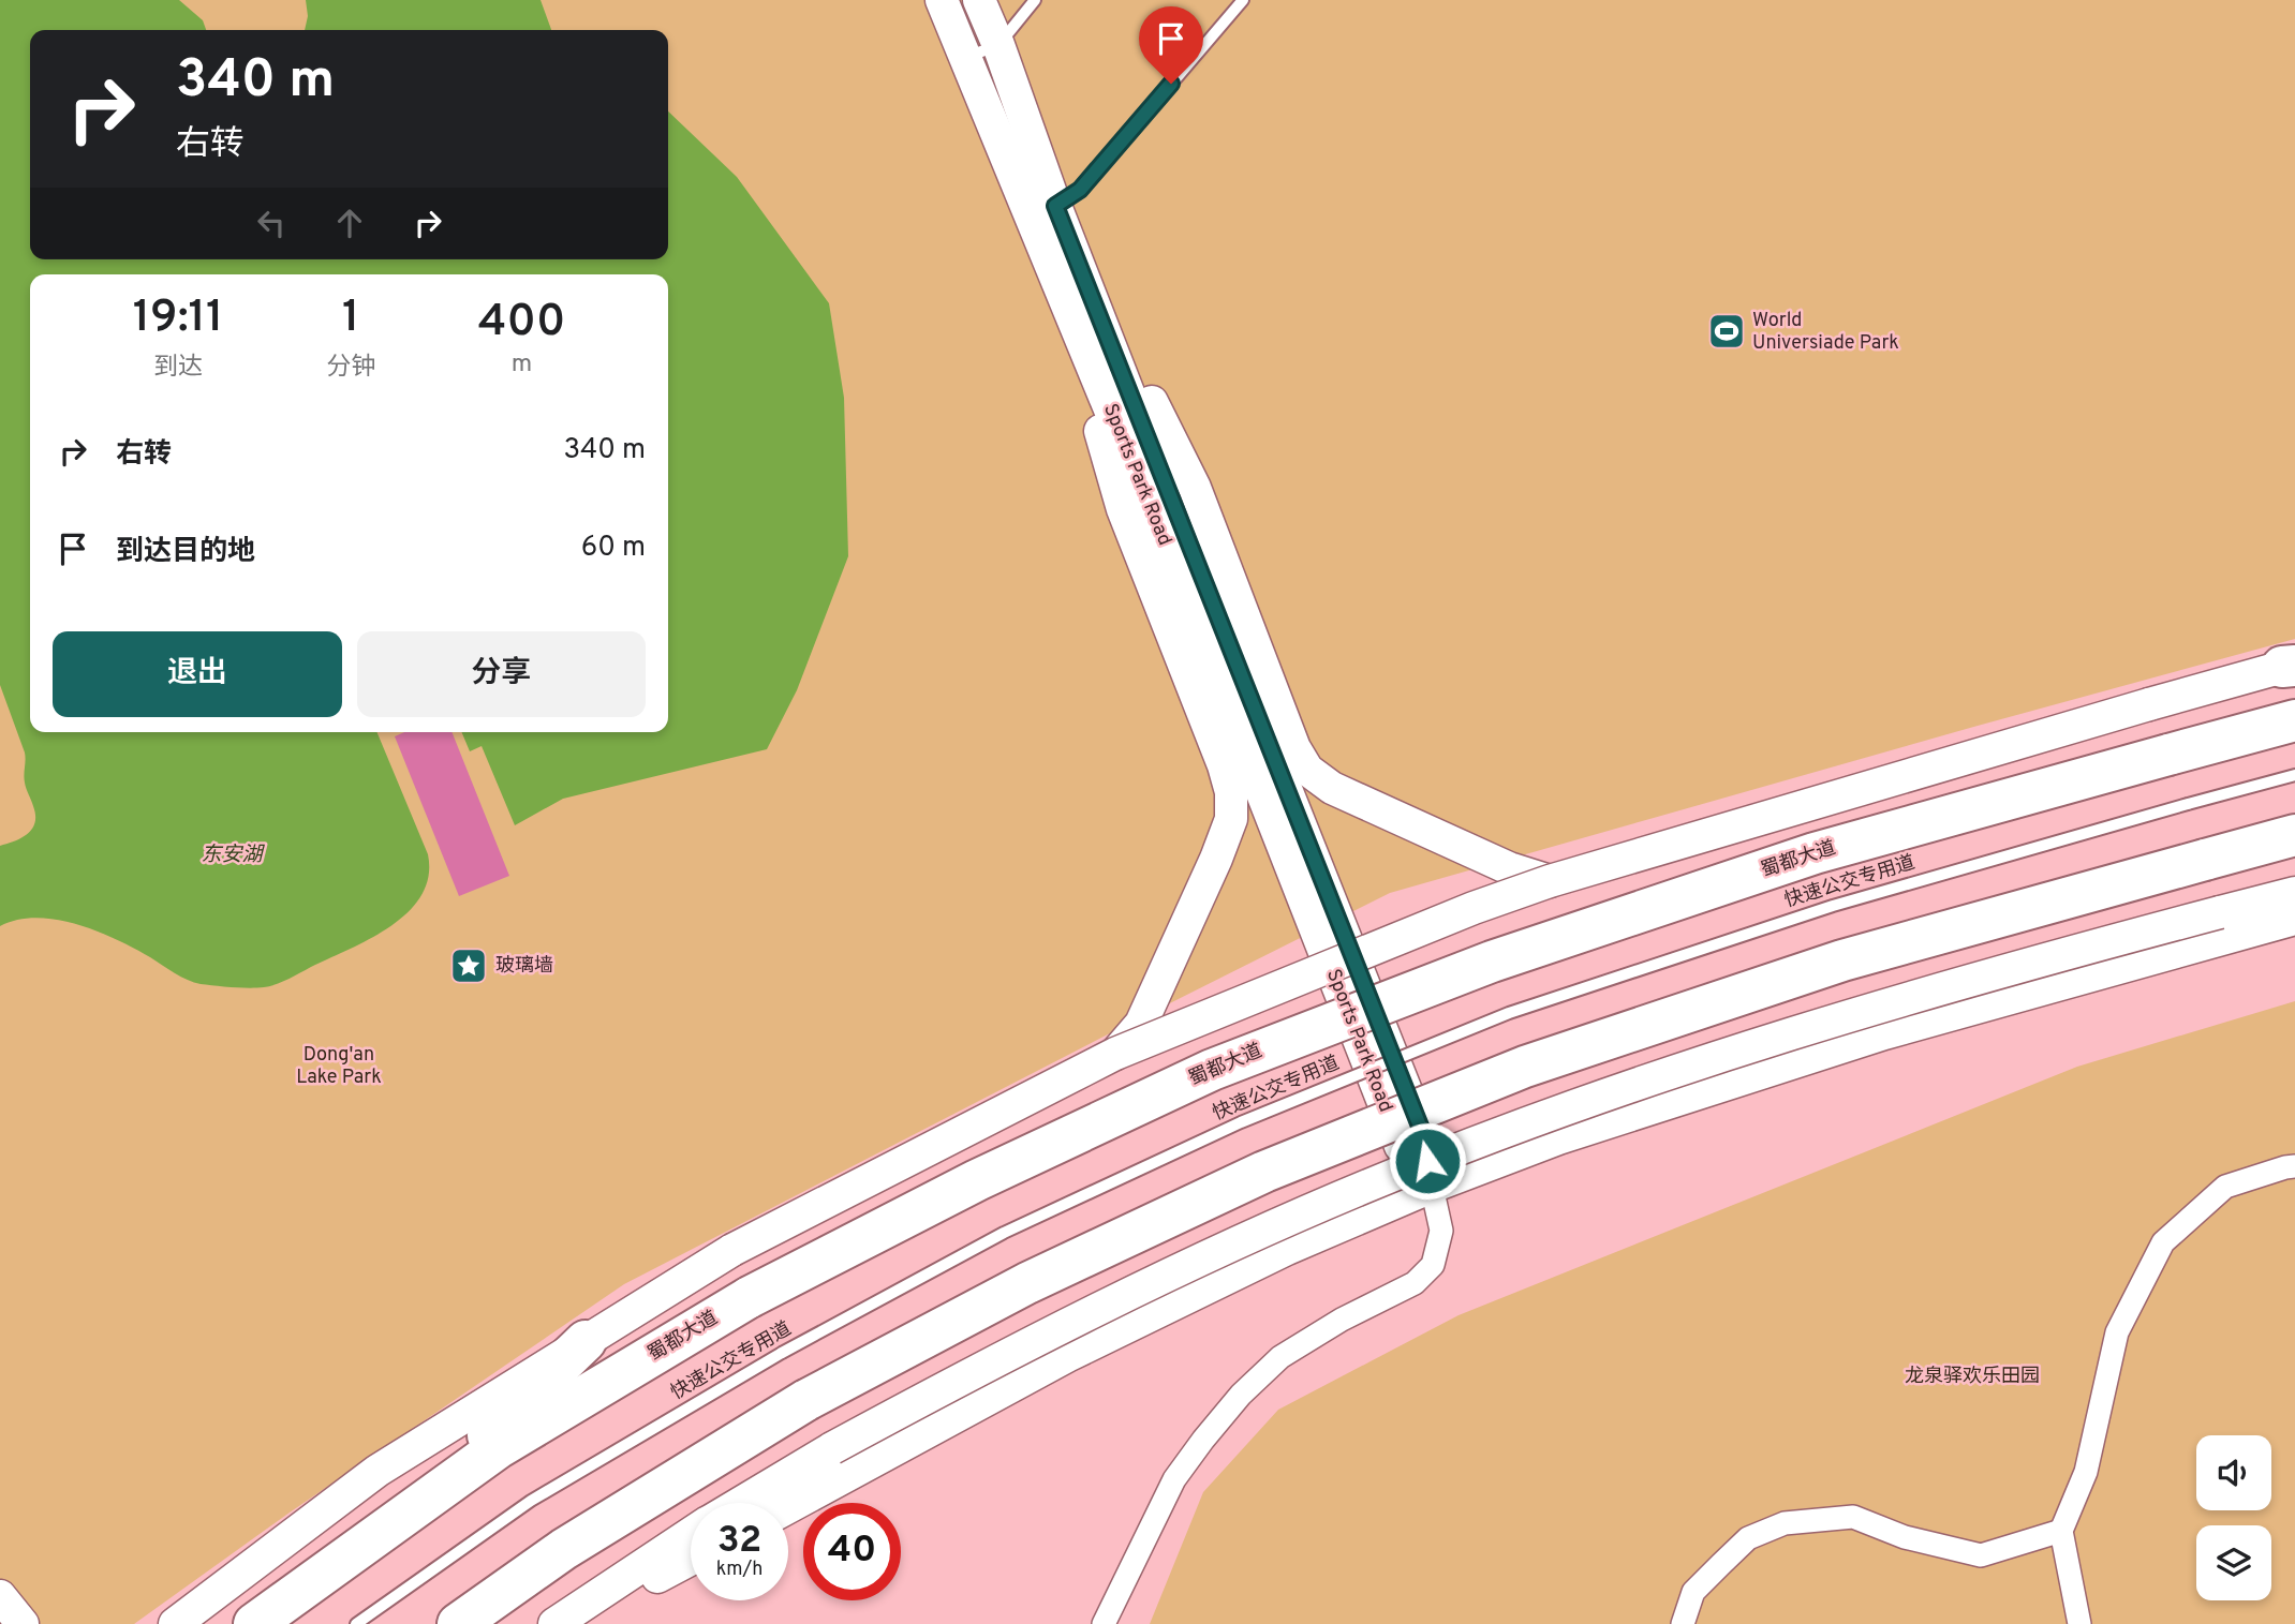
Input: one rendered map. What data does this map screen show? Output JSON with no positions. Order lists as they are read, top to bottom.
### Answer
{
  "streets": {
    "highway": ["蜀都大道"],
    "main road": ["Sports Park Road"],
    "lane": ["快速公交专用道"]
  },
  "water": ["东安湖"],
  "parks": ["Dong'an Lake Park", "龙泉驿欢乐田园"],
  "places": {
    "sports": ["World Universiade Park"],
    "place": ["玻璃墙"]
  },
  "page": {
    "turn": ["340 m", "右转"],
    "eta": [
      "19:11",
      "到达",
      "1",
      "分钟",
      "400",
      "m"
    ],
    "list": [
      {
        "name": "右转",
        "value": "340 m"
      },
      {
        "name": "到达目的地",
        "value": "60 m"
      }
    ],
    "buttons": ["退出", "分享"],
    "speed": "32 km/h",
    "limit": "40"
  }
}
